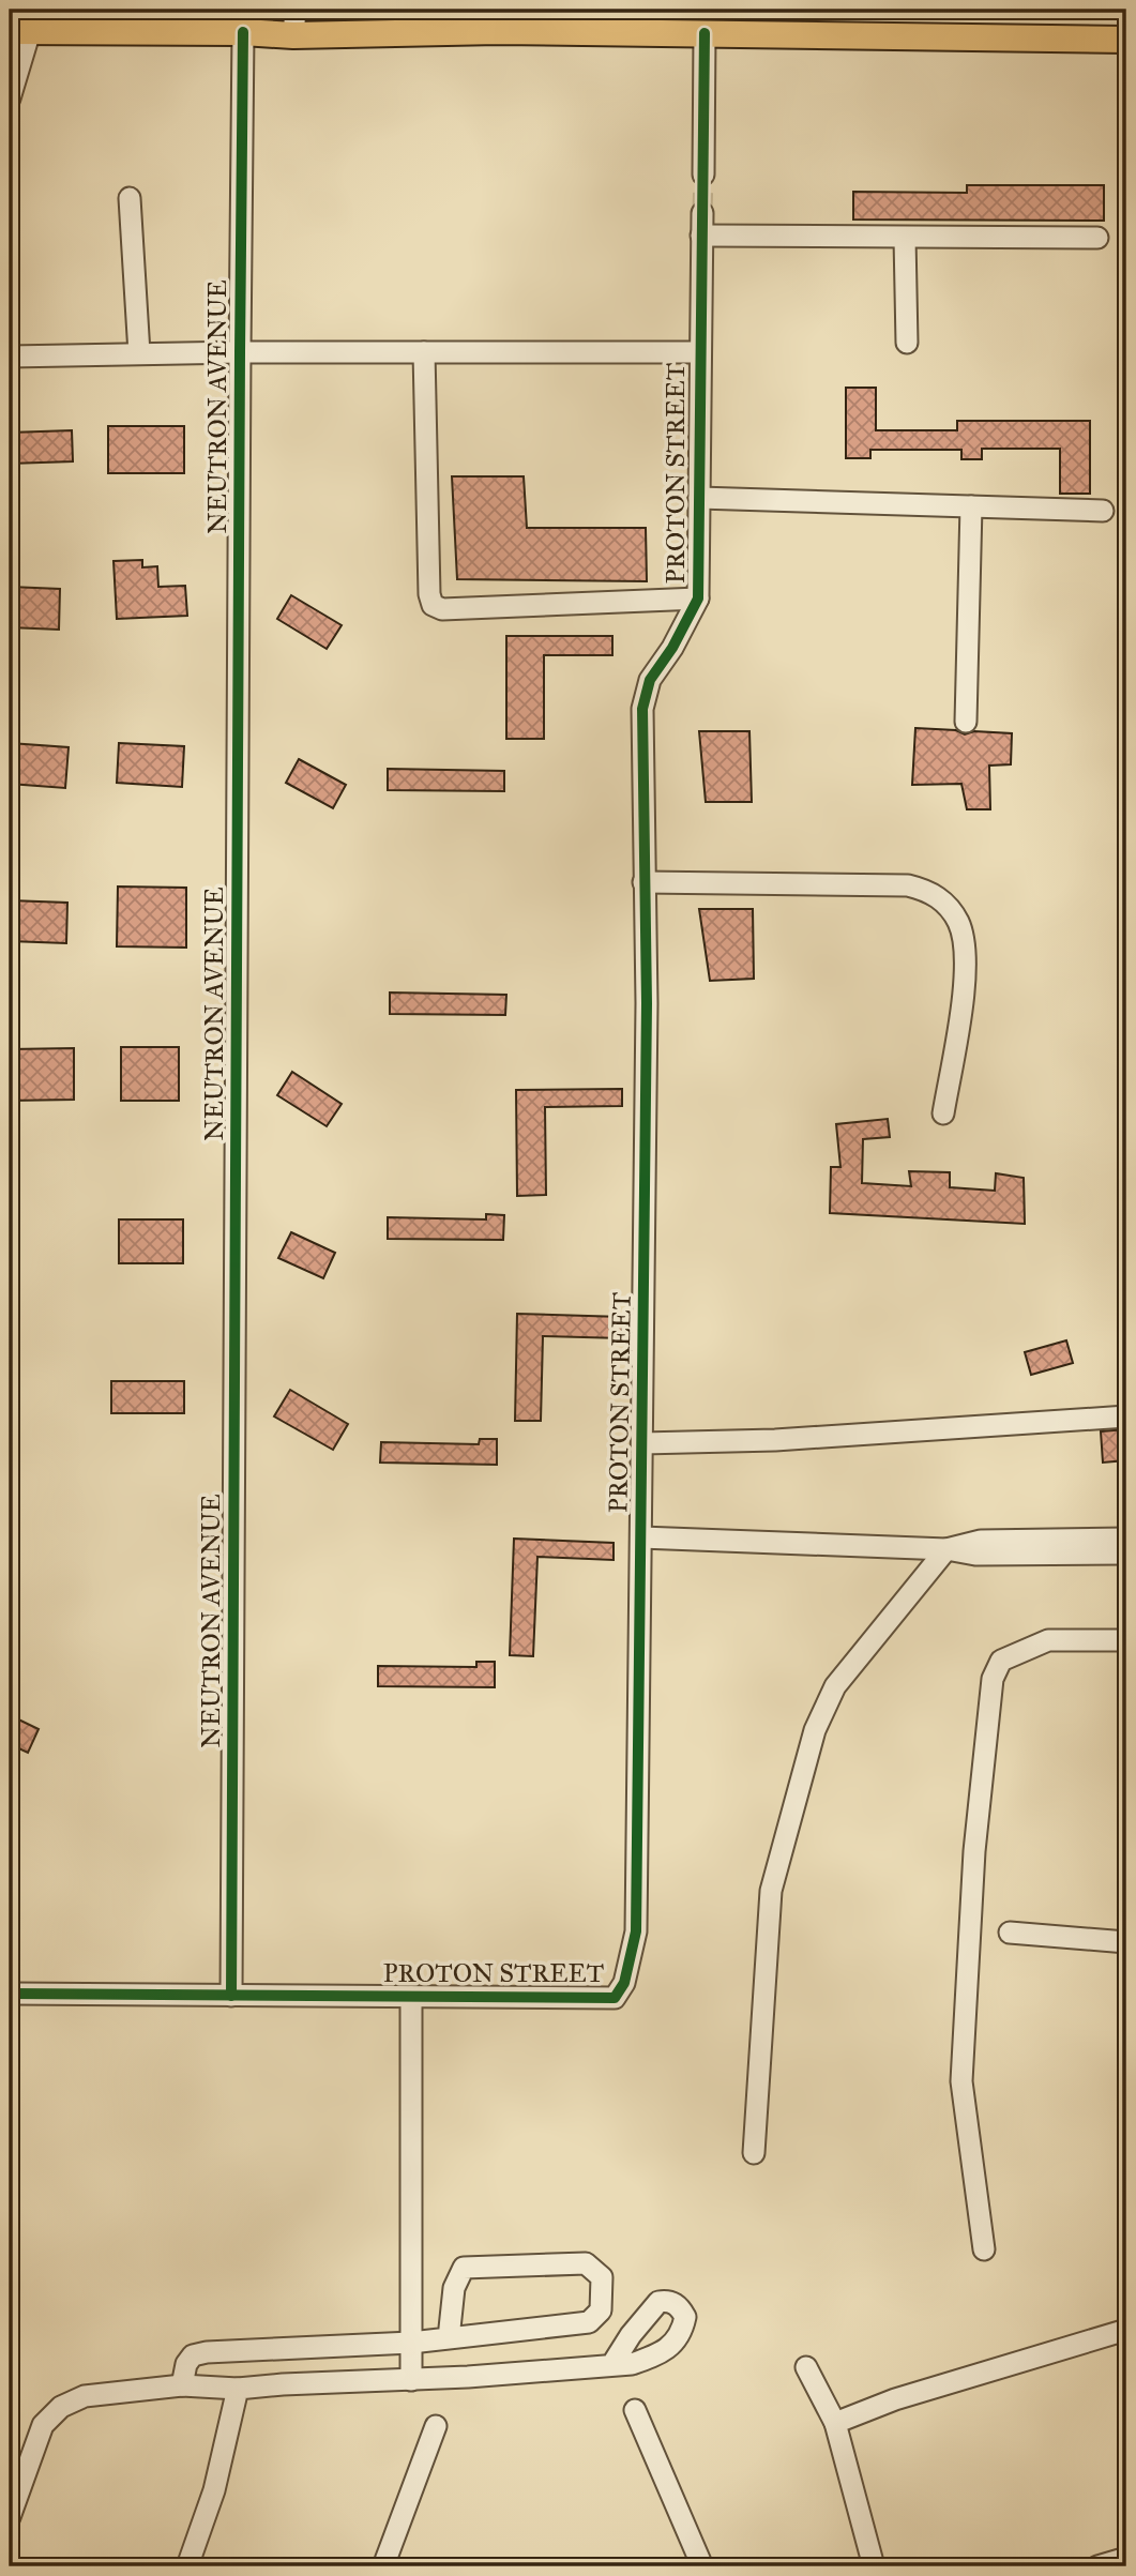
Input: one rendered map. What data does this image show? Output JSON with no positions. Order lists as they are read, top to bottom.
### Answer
{
  "streets": {
    "street": ["NEUTRON AVENUE", "PROTON STREET"]
  },
  "crossings": [
    ["NEUTRON AVENUE", "PROTON STREET"]
  ]
}
